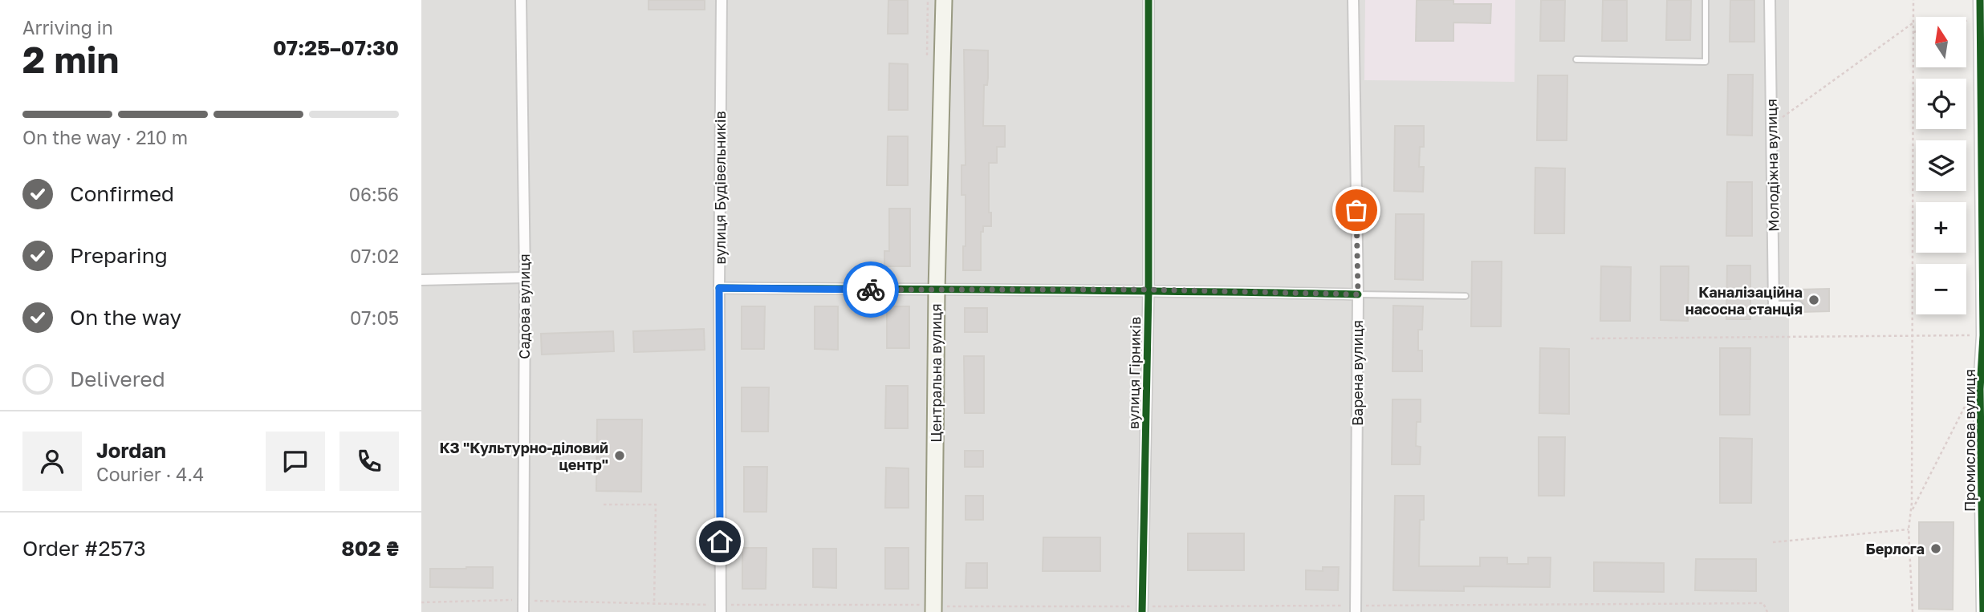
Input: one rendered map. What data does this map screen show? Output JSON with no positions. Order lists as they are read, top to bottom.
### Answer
{
  "streets": {
    "main road": ["Центральна вулиця"],
    "street": [
      "Молодіжна вулиця",
      "вулиця Будівельників",
      "Садова вулиця",
      "вулиця Гірників",
      "Варена вулиця",
      "Промислова вулиця"
    ]
  },
  "places": ["Каналізаційна насосна станція", "КЗ \"Культурно-діловий центр\"", "Берлога"],
  "north": "top",
  "page": {
    "heading": ["2 min", "Arriving in", "07:25–07:30"],
    "panel": [
      "Jordan",
      "Courier · 4.4",
      "Order #2573",
      "802 ₴"
    ],
    "map_buttons": ["+", "−"],
    "bar": "On the way · 210 m",
    "list": [
      ["Confirmed", "06:56"],
      ["Preparing", "07:02"],
      ["On the way", "07:05"],
      "Delivered"
    ]
  }
}
